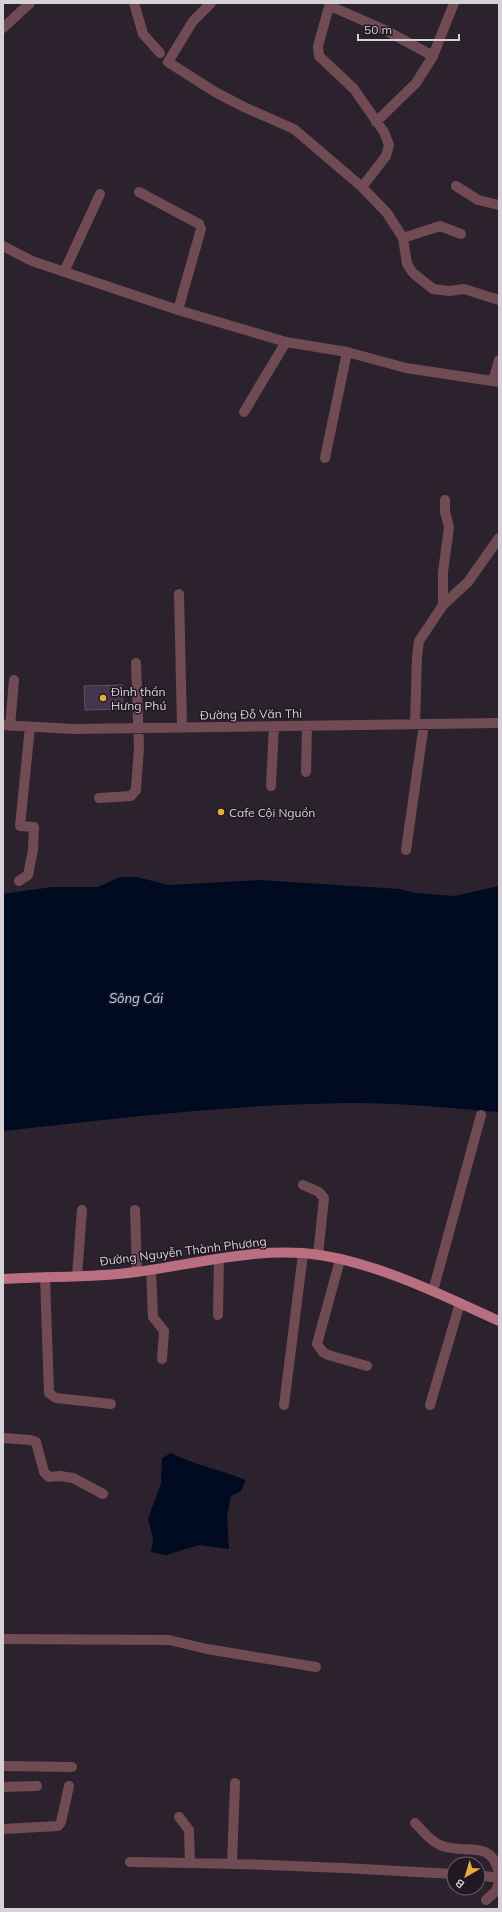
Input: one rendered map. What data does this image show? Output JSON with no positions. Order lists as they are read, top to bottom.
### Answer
{
  "streets": {
    "main road": ["Đường Nguyễn Thành Phương"],
    "street": ["Đường Đỗ Văn Thi"]
  },
  "water": ["Sông Cái"],
  "places": ["Đình thần Hưng Phú", "Cafe Cội Nguồn"],
  "scale_bar": "50 m",
  "north": "bottom left"
}
